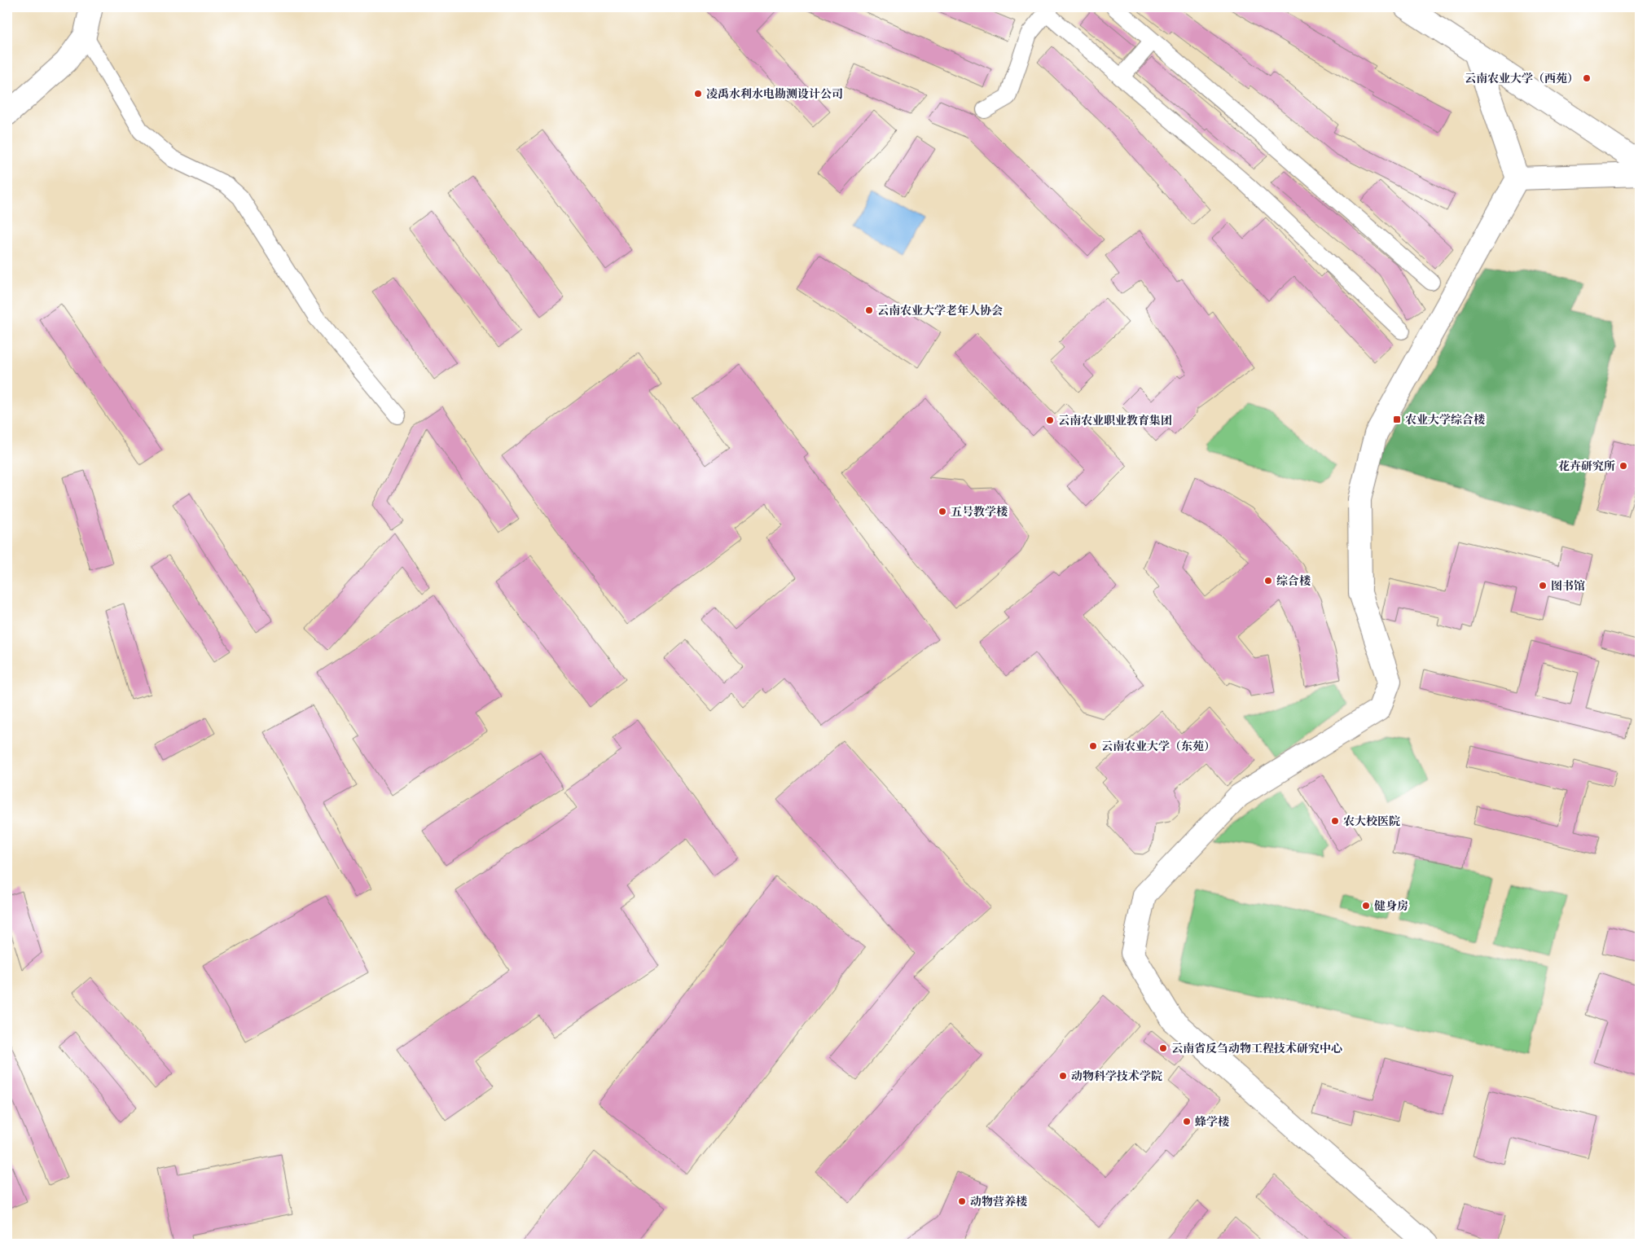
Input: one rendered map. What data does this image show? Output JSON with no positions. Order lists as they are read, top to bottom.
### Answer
{
  "places": {
    "other": [
      "云南农业大学（西苑）",
      "凌禹水利水电勘测设计公司",
      "云南农业大学老年人协会",
      "云南农业职业教育集团",
      "花卉研究所",
      "五号教学楼",
      "综合楼",
      "图书馆",
      "云南农业大学（东苑）",
      "农大校医院",
      "健身房",
      "云南省反刍动物工程技术研究中心",
      "动物科学技术学院",
      "蜂学楼",
      "动物营养楼"
    ],
    "transit": ["农业大学综合楼"]
  }
}
